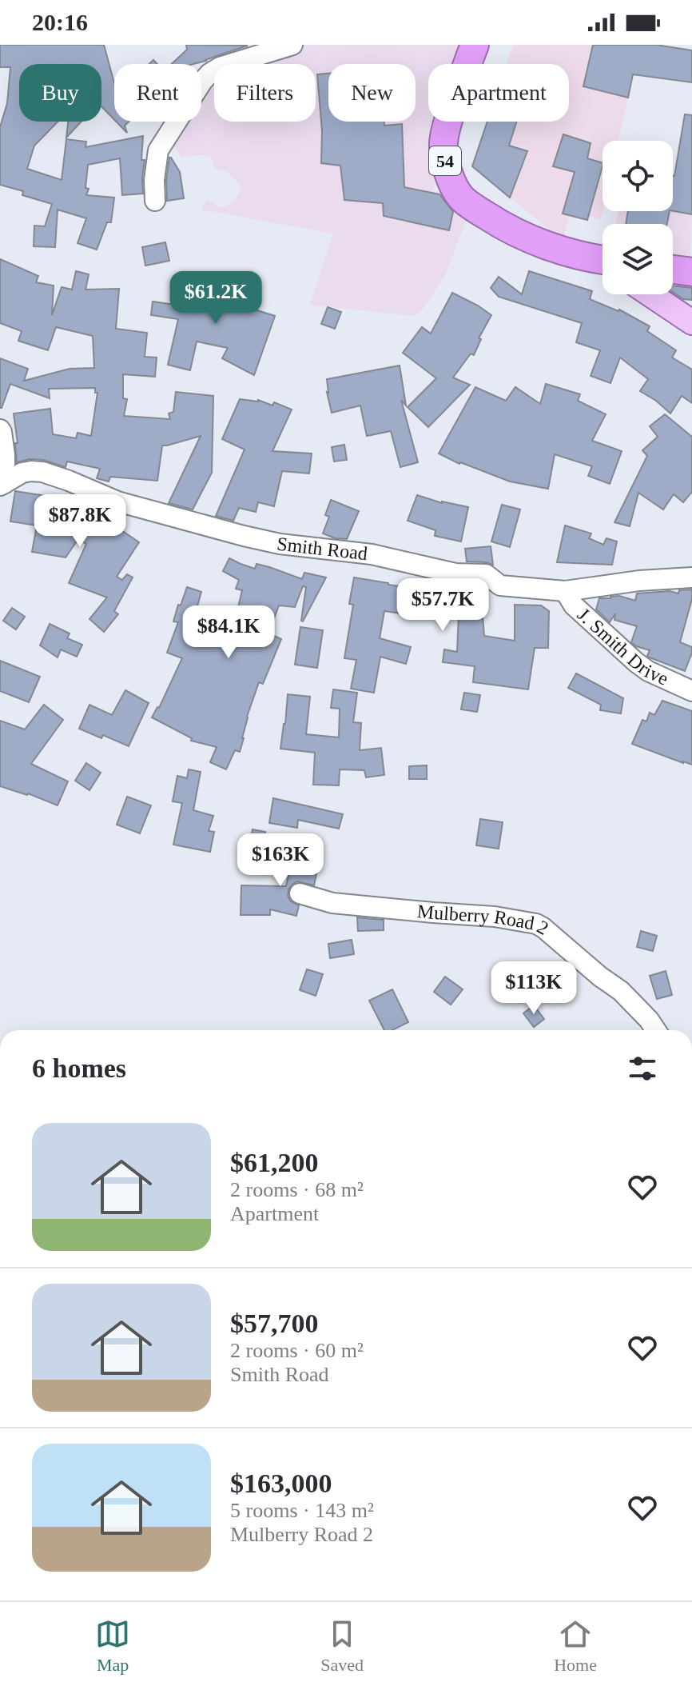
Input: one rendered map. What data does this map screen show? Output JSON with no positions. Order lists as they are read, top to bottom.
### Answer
{
  "streets": {
    "highway": ["54"],
    "street": ["Smith Road", "J. Smith Drive", "Mulberry Road 2"]
  },
  "crossings": [
    ["Smith Road", "J. Smith Drive"]
  ],
  "page": {
    "status": "20:16",
    "chip": [
      "Buy",
      "Rent",
      "Filters",
      "New",
      "Apartment"
    ],
    "price": [
      "$61.2K",
      "$87.8K",
      "$57.7K",
      "$84.1K",
      "$163K",
      "$113K"
    ],
    "heading": "6 homes",
    "list": [
      {
        "name": "$61,200",
        "note": "2 rooms · 68 m² · Apartment"
      },
      {
        "name": "$57,700",
        "note": "2 rooms · 60 m² · Smith Road"
      },
      {
        "name": "$163,000",
        "note": "5 rooms · 143 m² · Mulberry Road 2"
      }
    ],
    "tabs": ["Map", "Saved", "Home"]
  }
}
